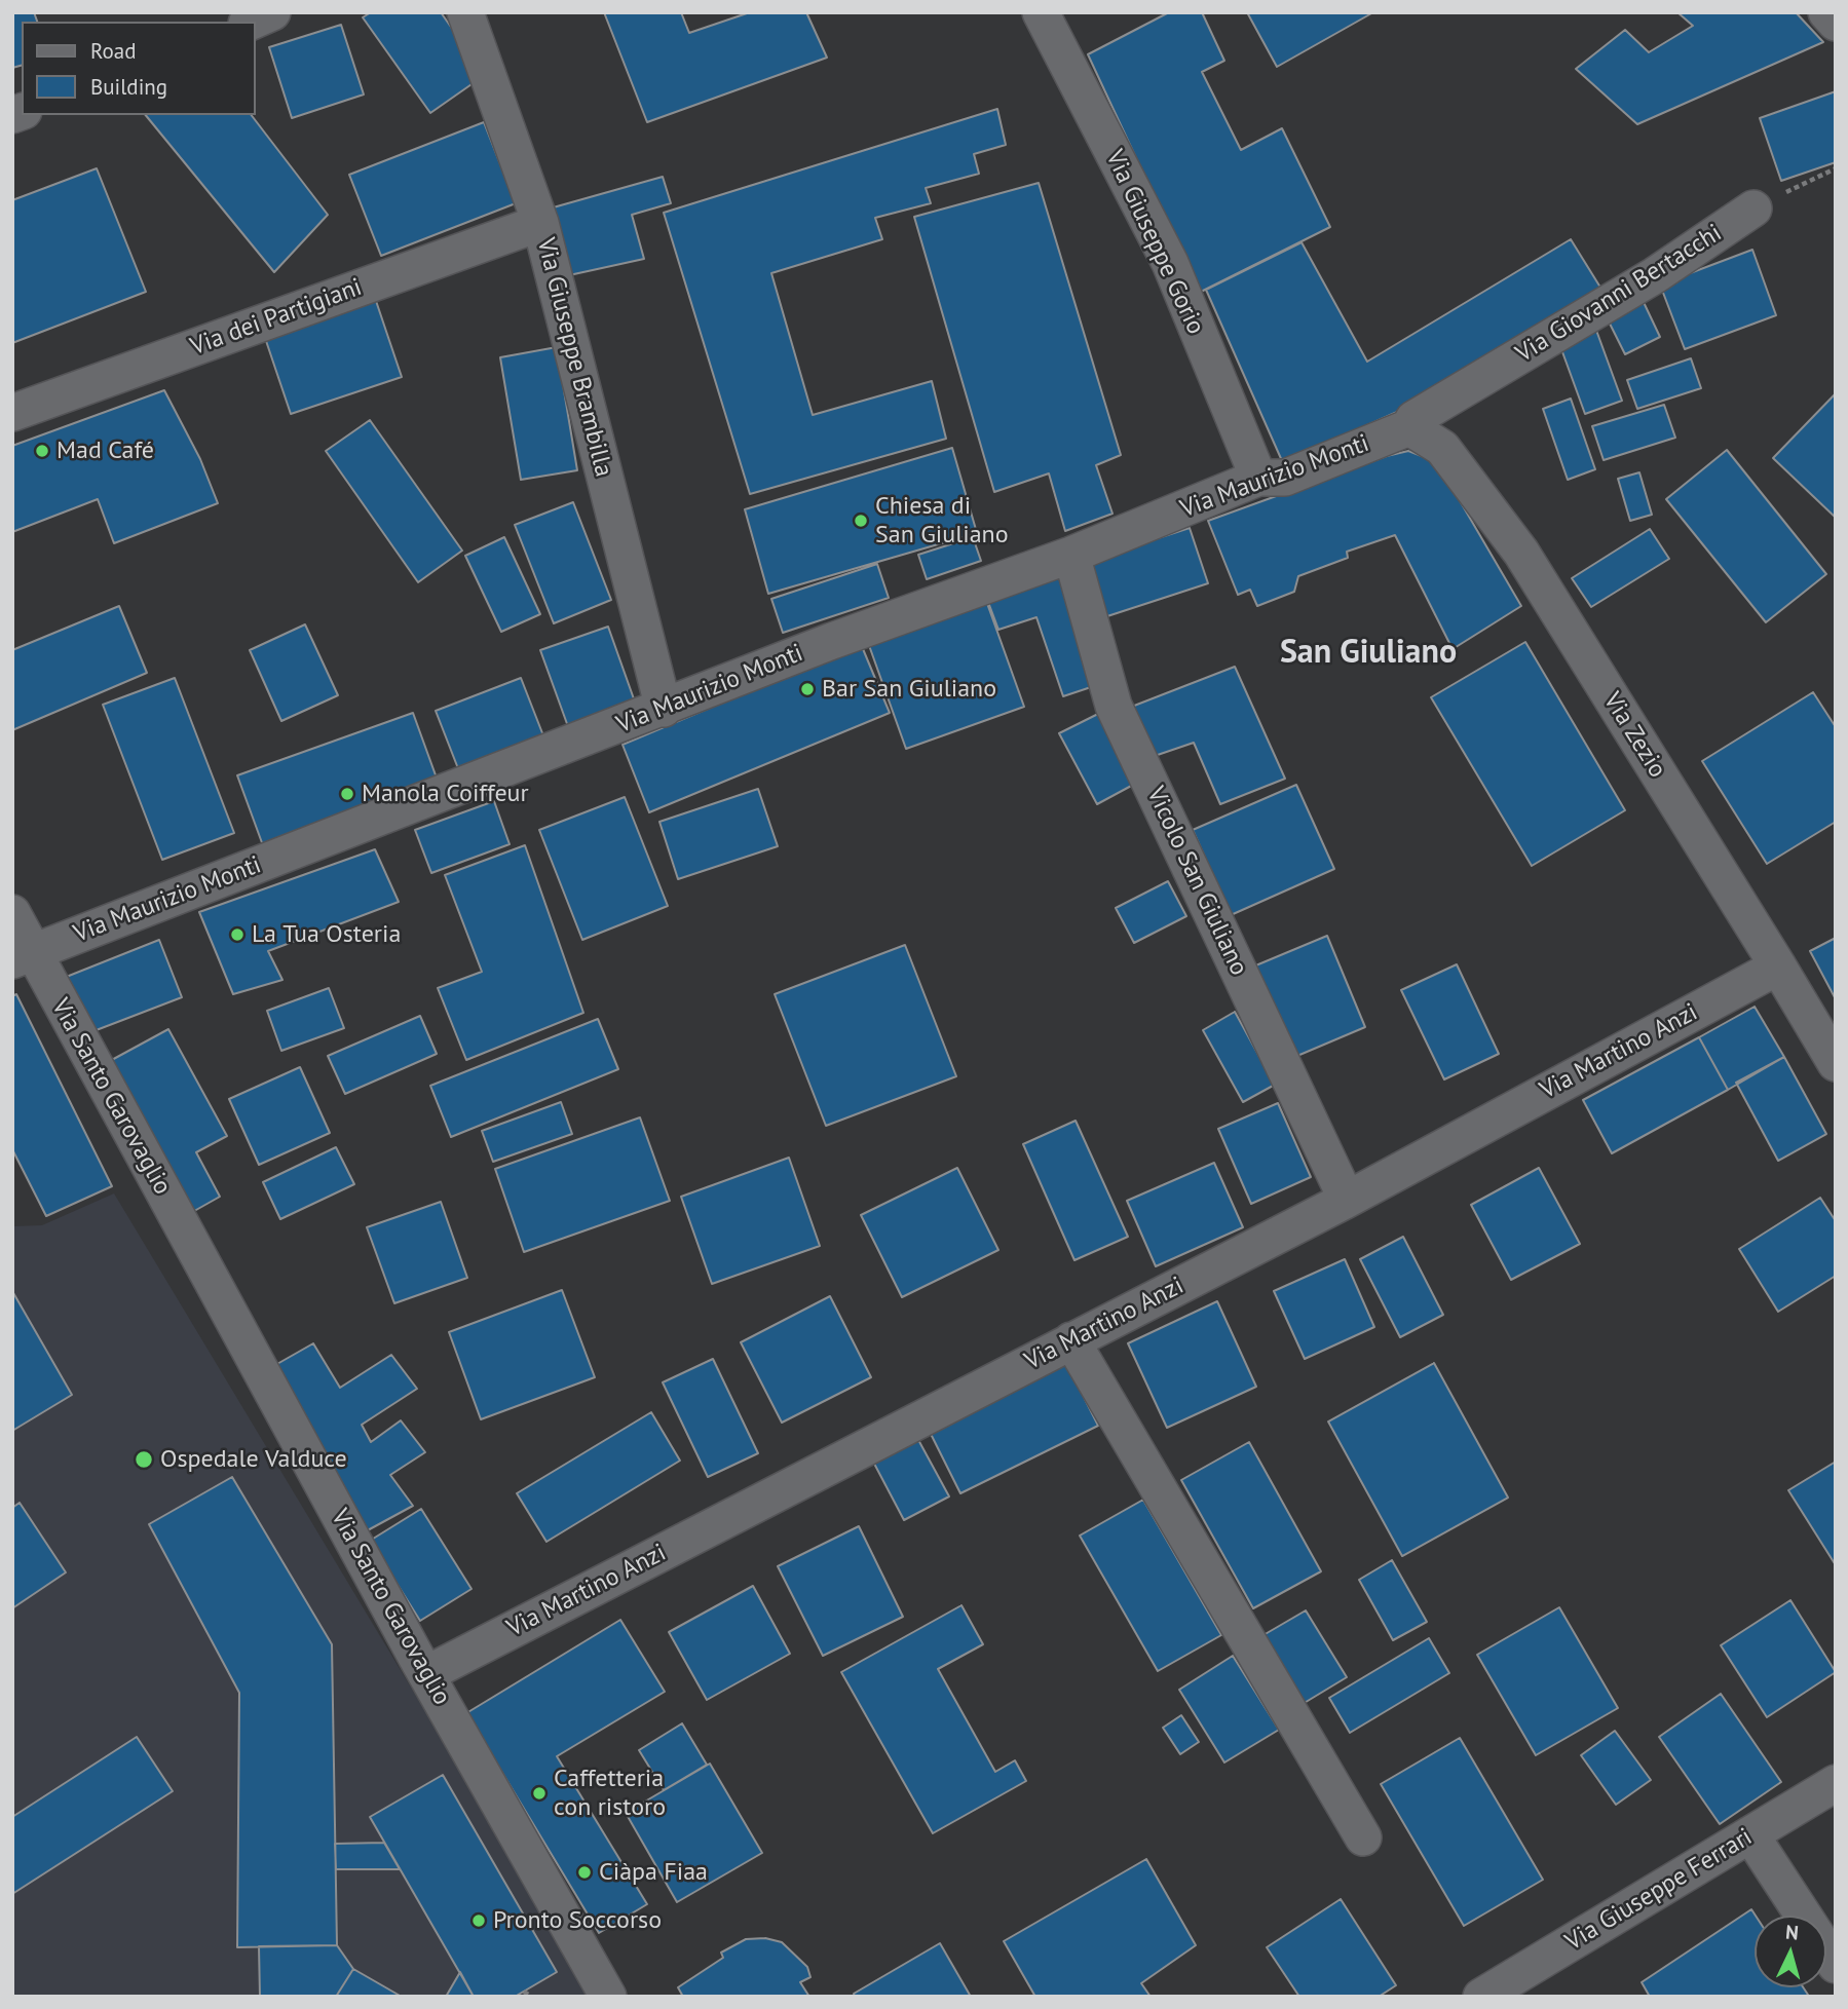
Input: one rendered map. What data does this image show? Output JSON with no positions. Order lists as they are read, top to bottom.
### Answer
{
  "streets": {
    "street": [
      "Via Giuseppe Gorio",
      "Via Giovanni Bertacchi",
      "Via dei Partigiani",
      "Via Giuseppe Brambilla",
      "Via Maurizio Monti",
      "Via Zezio",
      "Vicolo San Giuliano",
      "Via Martino Anzi",
      "Via Santo Garovaglio",
      "Via Giuseppe Ferrari"
    ]
  },
  "crossings": [
    ["Via Giuseppe Gorio", "Via Maurizio Monti"],
    ["Via Giovanni Bertacchi", "Via Maurizio Monti"],
    ["Via Giovanni Bertacchi", "Via Zezio"],
    ["Via dei Partigiani", "Via Giuseppe Brambilla"],
    ["Via Giuseppe Brambilla", "Via Maurizio Monti"],
    ["Via Maurizio Monti", "Via Zezio"],
    ["Via Maurizio Monti", "Vicolo San Giuliano"],
    ["Via Maurizio Monti", "Via Santo Garovaglio"],
    ["Via Zezio", "Via Martino Anzi"],
    ["Vicolo San Giuliano", "Via Martino Anzi"],
    ["Via Martino Anzi", "Via Santo Garovaglio"]
  ],
  "districts": ["San Giuliano"],
  "places": [
    "Mad Café",
    "Chiesa di San Giuliano",
    "Bar San Giuliano",
    "Manola Coiffeur",
    "La Tua Osteria",
    "Ospedale Valduce",
    "Caffetteria con ristoro",
    "Ciàpa Fiaa",
    "Pronto Soccorso"
  ],
  "legend": ["Road", "Building"],
  "north": "top"
}
